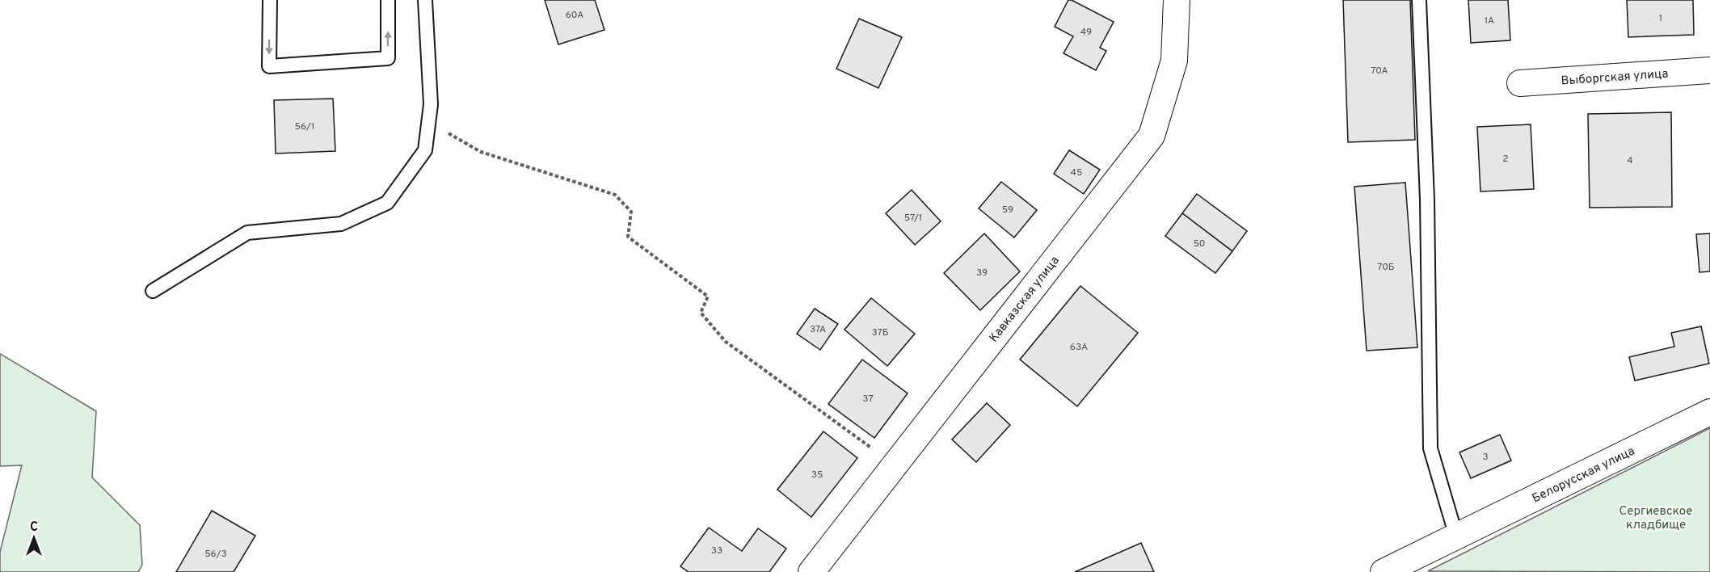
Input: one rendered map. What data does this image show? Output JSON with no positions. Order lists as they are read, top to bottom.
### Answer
{
  "streets": {
    "street": ["Выборгская улица", "Кавказская улица", "Белорусская улица"]
  },
  "parks": ["Сергиевское кладбище"],
  "house_numbers": [
    "60А",
    "1",
    "1А",
    "49",
    "70А",
    "56/1",
    "2",
    "4",
    "45",
    "59",
    "57/1",
    "50",
    "70Б",
    "39",
    "37А",
    "37Б",
    "63А",
    "37",
    "3",
    "35",
    "33",
    "56/3"
  ],
  "north": "top"
}
